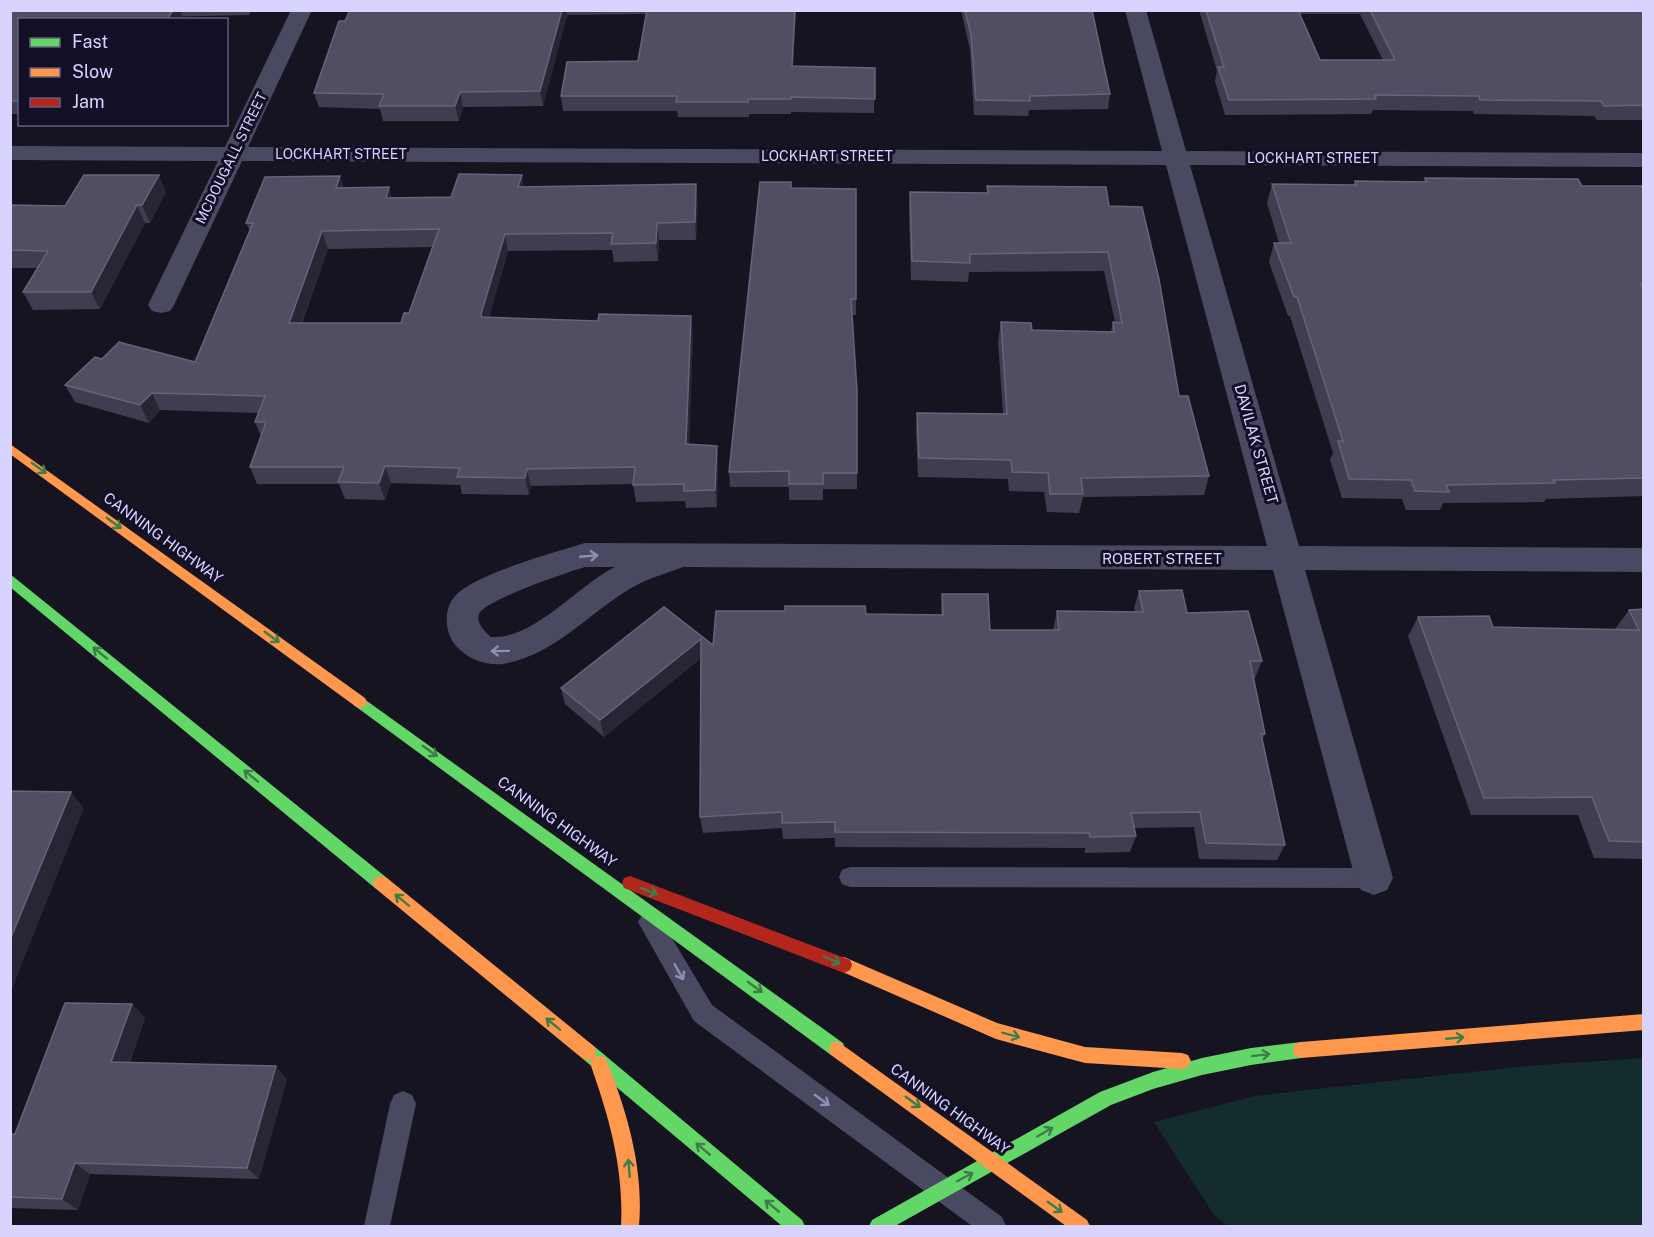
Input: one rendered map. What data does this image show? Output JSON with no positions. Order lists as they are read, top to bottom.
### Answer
{
  "streets": {
    "highway": ["CANNING HIGHWAY"],
    "street": [
      "LOCKHART STREET",
      "MCDOUGALL STREET",
      "DAVILAK STREET",
      "ROBERT STREET"
    ]
  },
  "crossings": [
    ["LOCKHART STREET", "MCDOUGALL STREET"],
    ["LOCKHART STREET", "DAVILAK STREET"],
    ["DAVILAK STREET", "ROBERT STREET"]
  ],
  "legend": ["Fast", "Slow", "Jam"]
}
